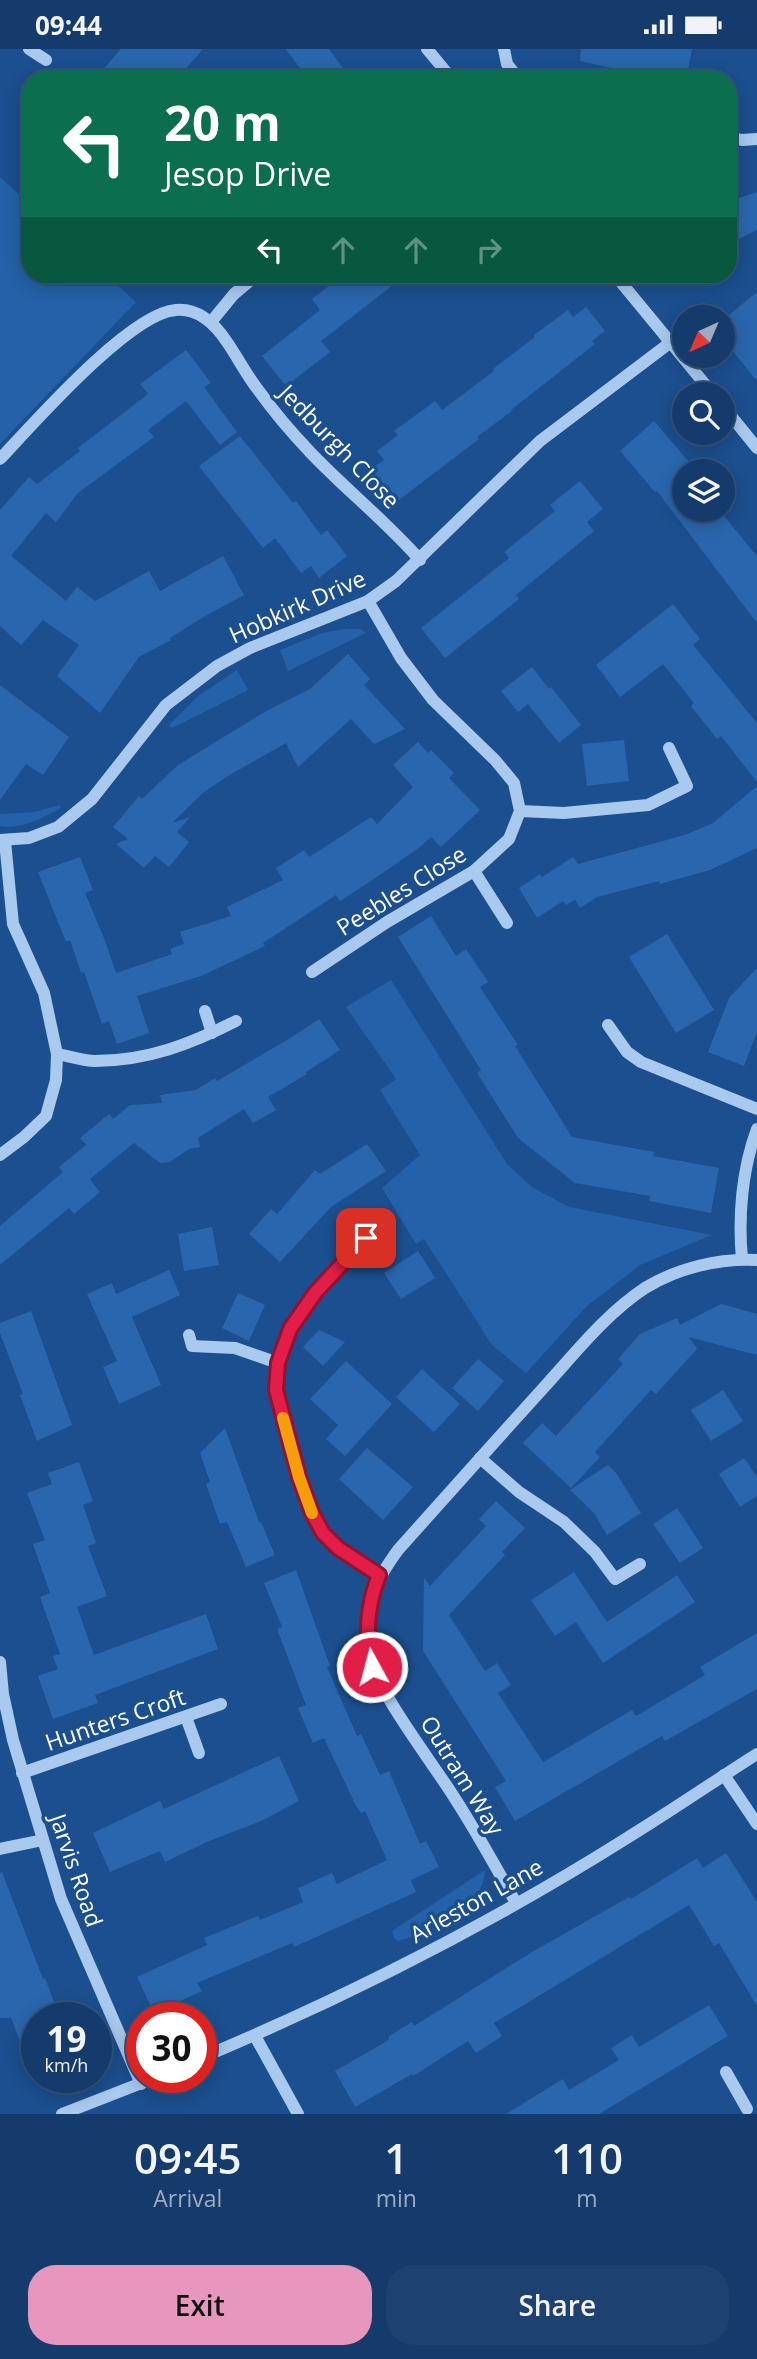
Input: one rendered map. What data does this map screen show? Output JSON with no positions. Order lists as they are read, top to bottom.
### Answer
{
  "streets": {
    "street": [
      "Jedburgh Close",
      "Hobkirk Drive",
      "Peebles Close",
      "Hunters Croft",
      "Outram Way",
      "Jarvis Road",
      "Arleston Lane"
    ]
  },
  "crossings": [
    ["Jedburgh Close", "Hobkirk Drive"],
    ["Hunters Croft", "Jarvis Road"],
    ["Outram Way", "Arleston Lane"]
  ],
  "north": "bottom left",
  "page": {
    "status": "09:44",
    "turn": ["20 m", "Jesop Drive"],
    "speed": "19 km/h",
    "limit": "30",
    "eta": [
      "09:45",
      "Arrival",
      "1",
      "min",
      "110",
      "m"
    ],
    "buttons": ["Exit", "Share"]
  }
}
